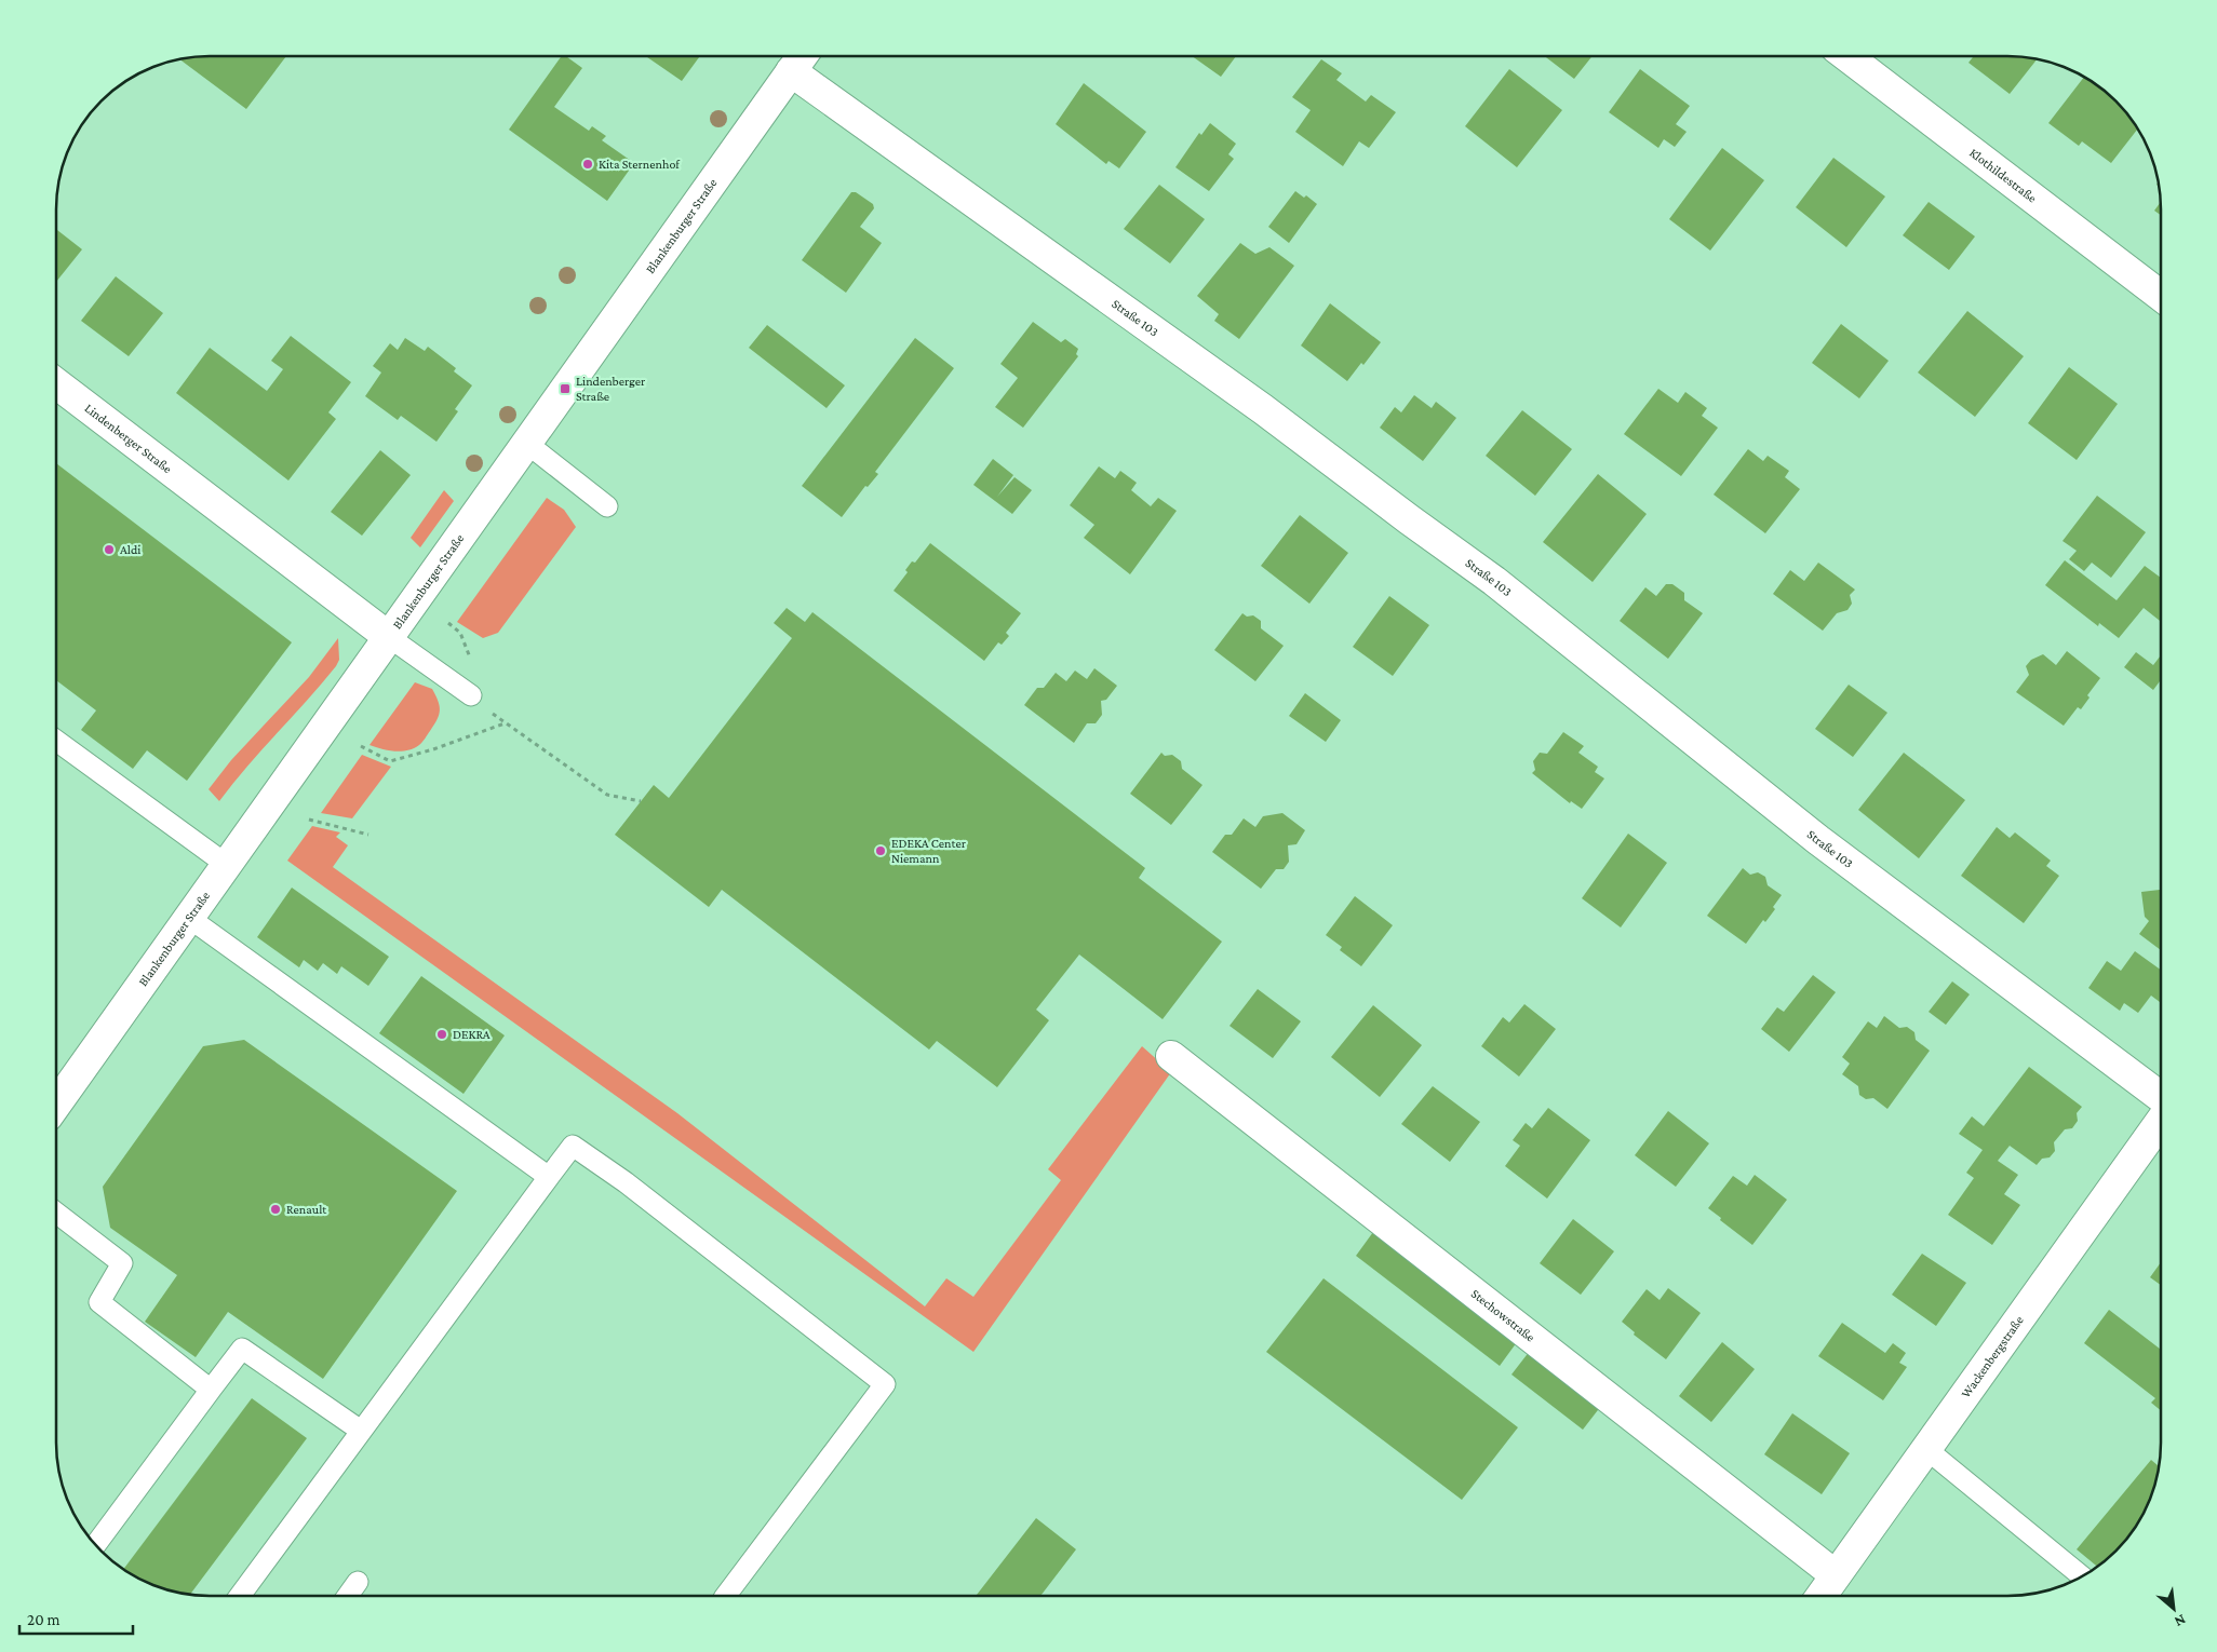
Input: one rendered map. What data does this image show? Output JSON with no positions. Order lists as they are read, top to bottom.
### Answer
{
  "streets": {
    "street": [
      "Klothildestraße",
      "Blankenburger Straße",
      "Straße 103",
      "Lindenberger Straße",
      "Stechowstraße",
      "Wackenbergstraße"
    ]
  },
  "crossings": [
    ["Blankenburger Straße", "Straße 103"],
    ["Blankenburger Straße", "Lindenberger Straße"],
    ["Stechowstraße", "Wackenbergstraße"]
  ],
  "places": {
    "other": [
      "Kita Sternenhof",
      "Aldi",
      "EDEKA Center Niemann",
      "DEKRA",
      "Renault"
    ],
    "transit": ["Lindenberger Straße"]
  },
  "scale_bar": "20 m",
  "north": "bottom right"
}
